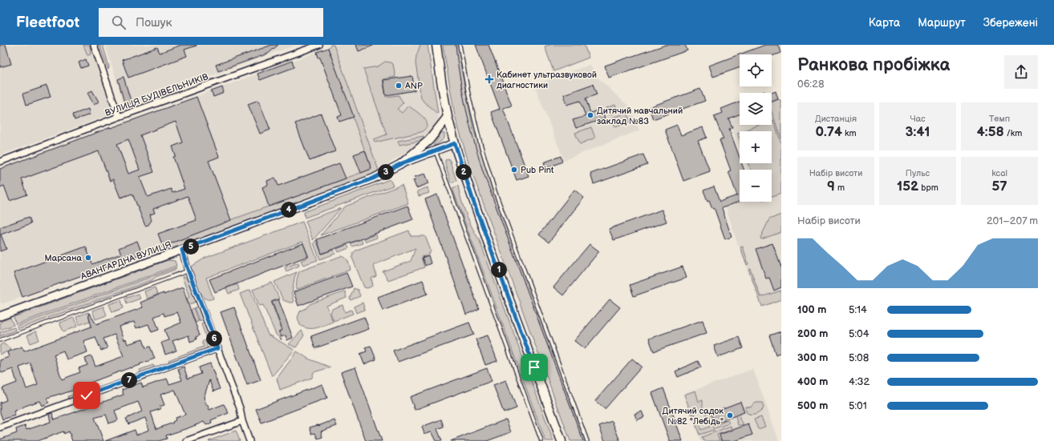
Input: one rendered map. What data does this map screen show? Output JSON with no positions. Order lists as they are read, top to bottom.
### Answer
{
  "streets": {
    "street": ["ВУЛИЦЯ БУДІВЕЛЬНИКІВ", "АВАНГАРДНА ВУЛИЦЯ"]
  },
  "places": {
    "health": ["Кабинет ультразвуковой диагностики"],
    "other": [
      "ANP",
      "Дитячий навчальний заклад №83",
      "Pub Pint",
      "Марсана",
      "Дитячий садок №82 \"Лебідь\""
    ]
  },
  "page": {
    "header": "Fleetfoot",
    "search": "Пошук",
    "nav": ["Карта", "Маршрут", "Збережені"],
    "heading": ["Ранкова пробіжка", "06:28"],
    "map_buttons": ["+", "−"],
    "stats": [
      ["Дистанція", "0.74 km"],
      ["Час", "3:41"],
      ["Темп", "4:58 /km"],
      ["Набір висоти", "9 m"],
      ["Пульс", "152 bpm"],
      ["kcal", "57"]
    ],
    "pins": [
      "2",
      "3",
      "4",
      "5",
      "1",
      "6",
      "7"
    ],
    "chart": ["Набір висоти", "201–207 m"],
    "list": [
      {
        "name": "100 m",
        "note": "5:14"
      },
      {
        "name": "200 m",
        "note": "5:04"
      },
      {
        "name": "300 m",
        "note": "5:08"
      },
      {
        "name": "400 m",
        "note": "4:32"
      },
      {
        "name": "500 m",
        "note": "5:01"
      }
    ]
  }
}
